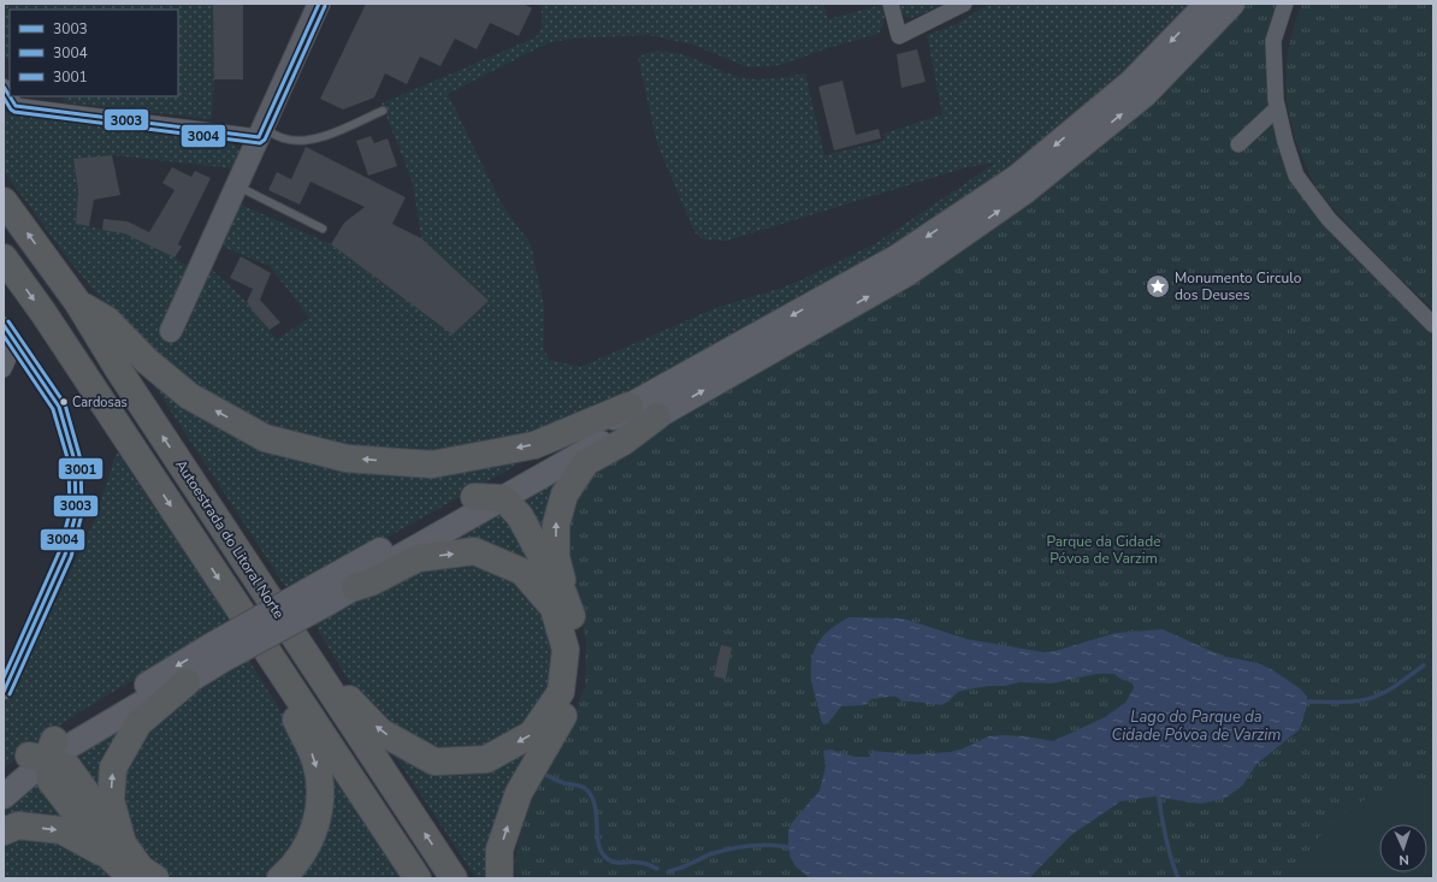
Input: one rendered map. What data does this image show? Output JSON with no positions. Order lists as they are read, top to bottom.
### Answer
{
  "streets": {
    "highway": ["Autoestrada do Litoral Norte"]
  },
  "water": ["Lago do Parque da Cidade Póvoa de Varzim"],
  "parks": ["Parque da Cidade Póvoa de Varzim"],
  "places": {
    "place": ["Monumento Circulo dos Deuses"],
    "other": ["Cardosas"]
  },
  "lines": ["transit line 3003", "transit line 3004", "transit line 3001"],
  "legend": ["3003", "3004", "3001"],
  "north": "bottom"
}
